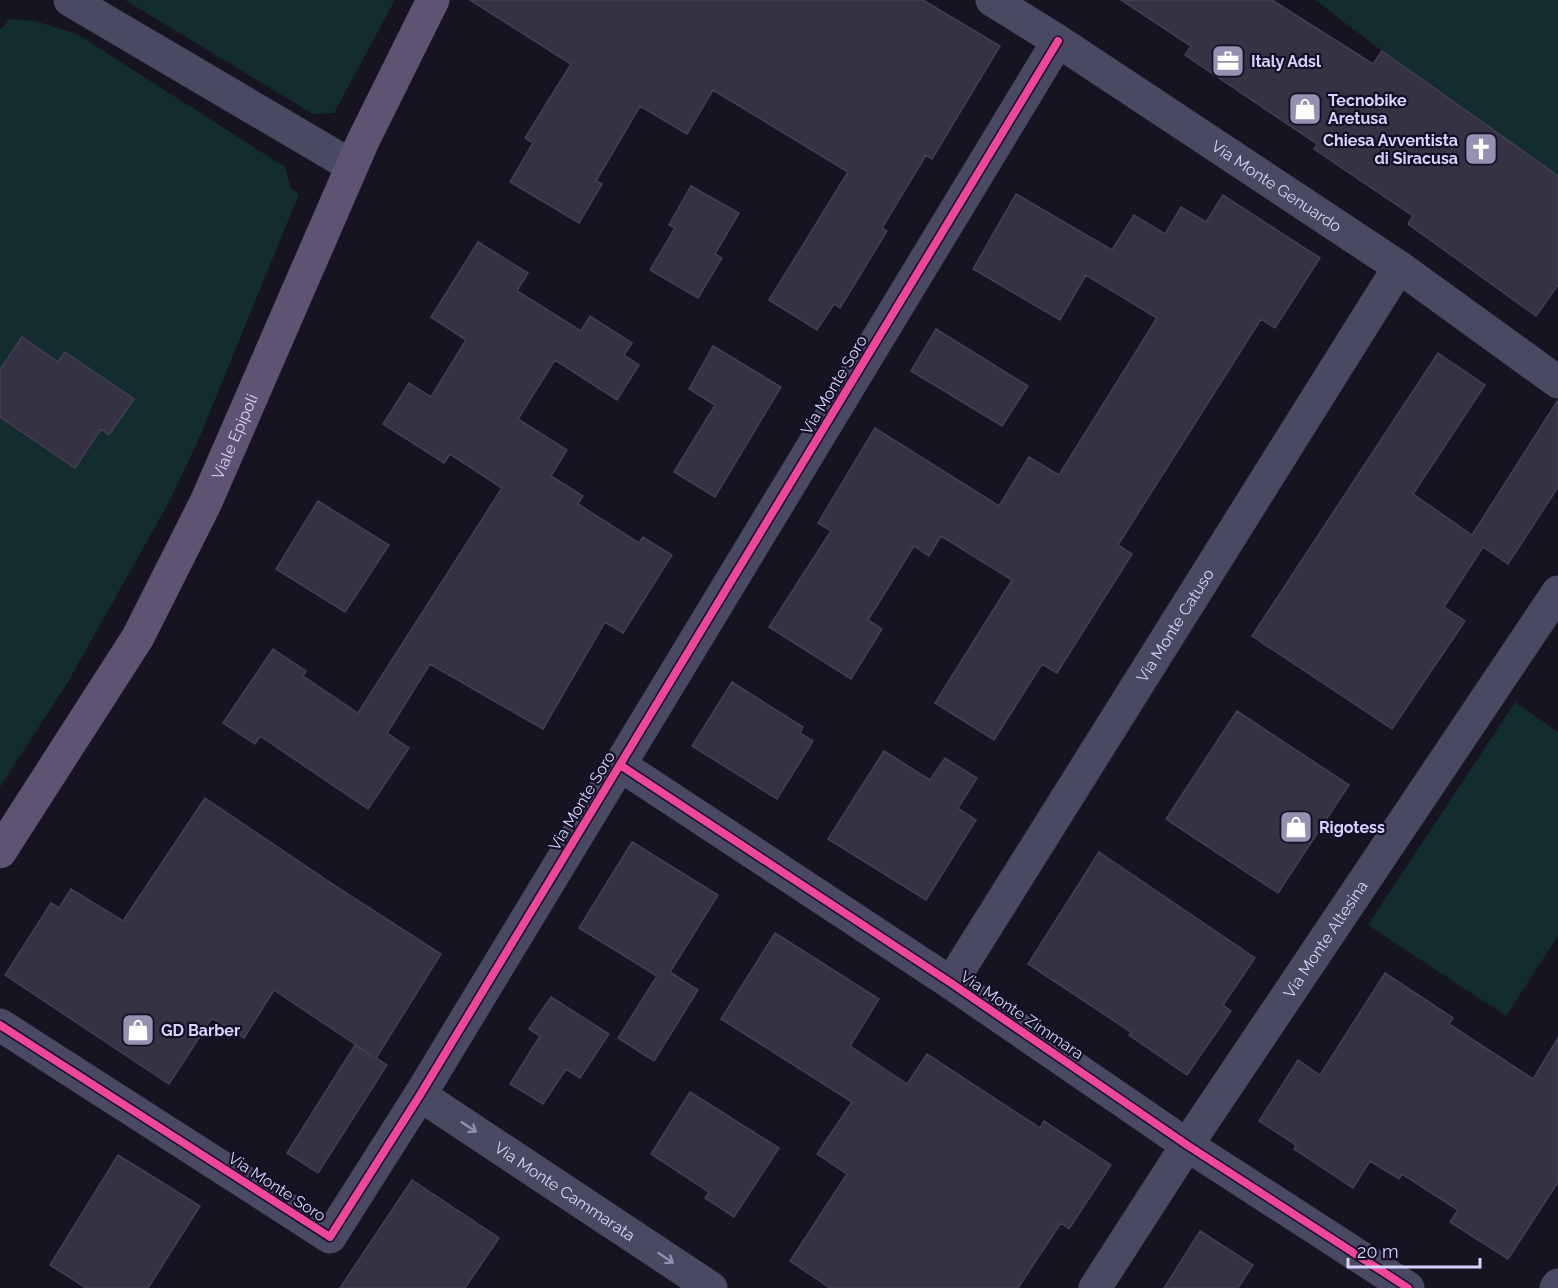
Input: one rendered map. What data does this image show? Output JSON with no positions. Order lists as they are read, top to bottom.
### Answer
{
  "streets": {
    "main road": ["Viale Epipoli"],
    "street": [
      "Via Monte Genuardo",
      "Via Monte Soro",
      "Via Monte Catuso",
      "Via Monte Altesina",
      "Via Monte Zimmara",
      "Via Monte Cammarata"
    ]
  },
  "crossings": [
    ["Via Monte Genuardo", "Via Monte Soro"],
    ["Via Monte Genuardo", "Via Monte Catuso"],
    ["Via Monte Soro", "Via Monte Zimmara"],
    ["Via Monte Soro", "Via Monte Cammarata"],
    ["Via Monte Catuso", "Via Monte Zimmara"],
    ["Via Monte Altesina", "Via Monte Zimmara"]
  ],
  "one_way": ["Via Monte Cammarata"],
  "places": {
    "office": ["Italy Adsl"],
    "shop": ["Tecnobike Aretusa", "Rigotess", "GD Barber"],
    "church": ["Chiesa Avventista di Siracusa"]
  },
  "scale_bar": "20 m"
}
